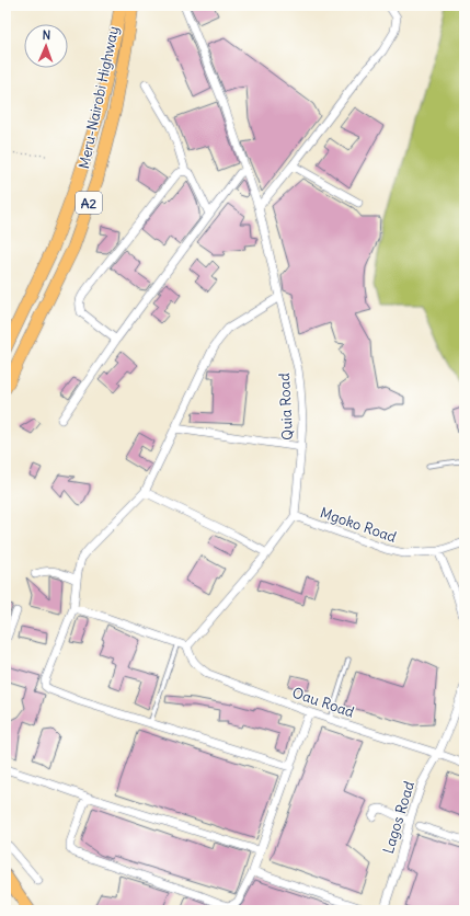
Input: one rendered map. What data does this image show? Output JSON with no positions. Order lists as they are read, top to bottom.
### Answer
{
  "streets": {
    "highway": ["Meru-Nairobi Highway", "A2"],
    "street": [
      "Quia Road",
      "Mgoko Road",
      "Oau Road",
      "Lagos Road"
    ]
  },
  "crossings": [
    ["Quia Road", "Mgoko Road"],
    ["Oau Road", "Lagos Road"]
  ],
  "north": "top"
}
